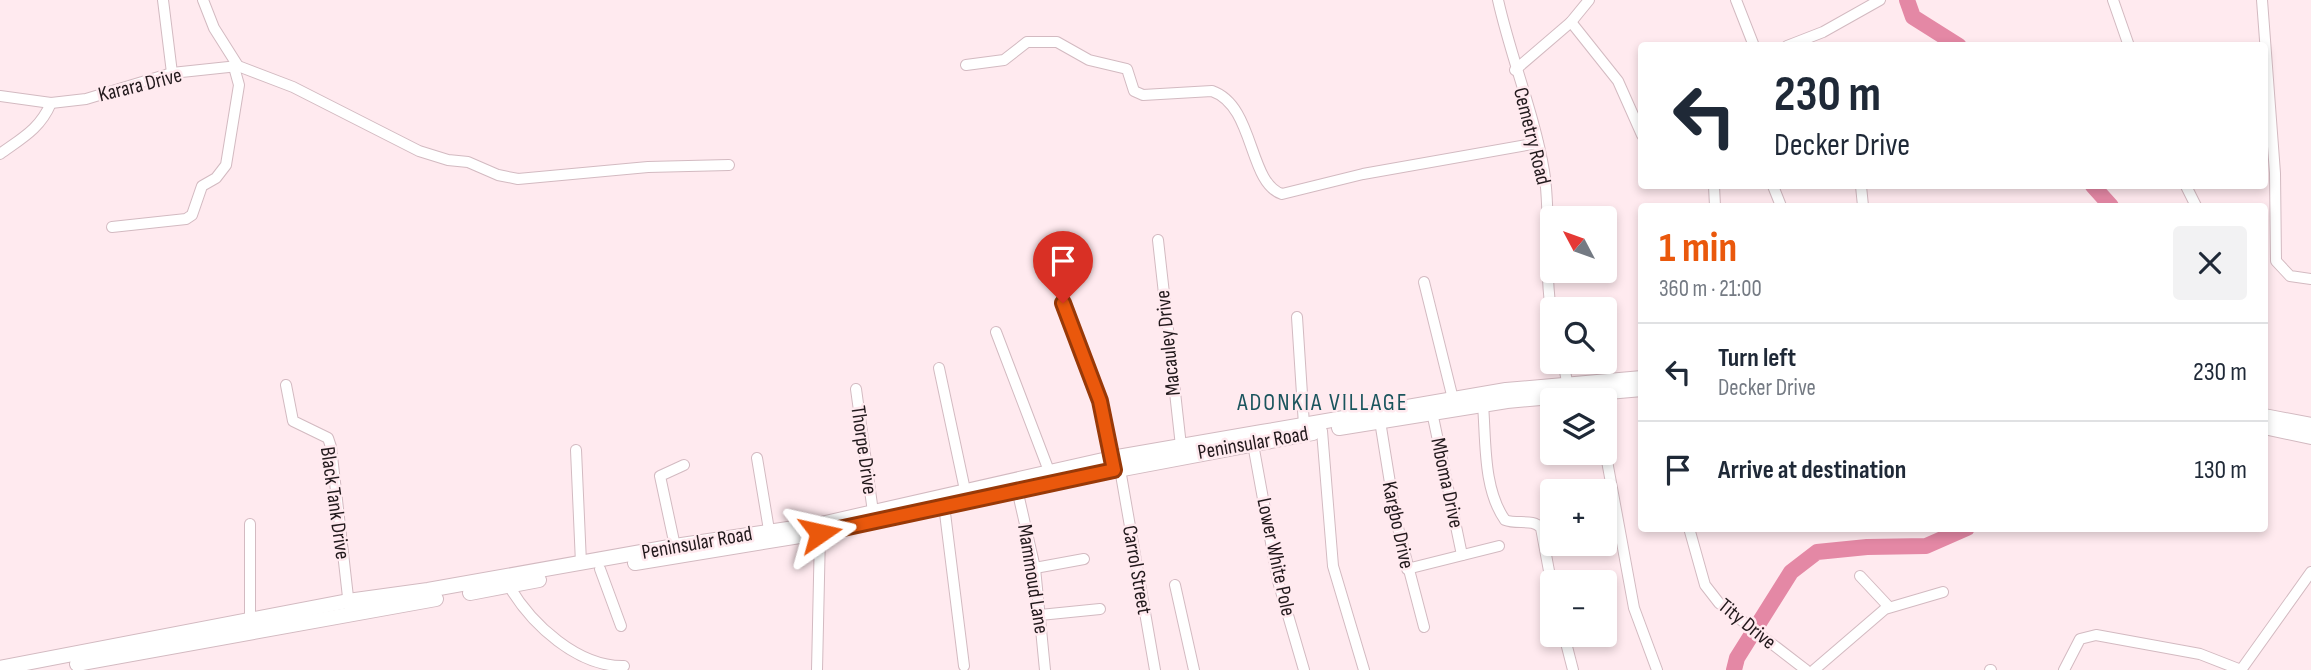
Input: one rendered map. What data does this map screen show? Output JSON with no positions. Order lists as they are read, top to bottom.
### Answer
{
  "streets": {
    "main road": ["Peninsular Road"],
    "street": [
      "Karara Drive",
      "Cemetry Road",
      "Macauley Drive",
      "Thorpe Drive",
      "Mboma Drive",
      "Black Tank Drive",
      "Kargbo Drive",
      "Lower White Pole",
      "Carrol Street",
      "Mammoud Lane",
      "Tity Drive"
    ]
  },
  "crossings": [
    ["Macauley Drive", "Peninsular Road"],
    ["Peninsular Road", "Thorpe Drive"],
    ["Peninsular Road", "Mboma Drive"],
    ["Peninsular Road", "Black Tank Drive"],
    ["Peninsular Road", "Kargbo Drive"],
    ["Peninsular Road", "Lower White Pole"],
    ["Peninsular Road", "Carrol Street"],
    ["Peninsular Road", "Mammoud Lane"]
  ],
  "districts": ["ADONKIA VILLAGE"],
  "north": "top left",
  "page": {
    "turn": ["230 m", "Decker Drive"],
    "heading": ["1 min", "360 m · 21:00"],
    "map_buttons": ["+", "−"],
    "list": [
      {
        "name": "Turn left",
        "note": "Decker Drive",
        "value": "230 m"
      },
      {
        "name": "Arrive at destination",
        "value": "130 m"
      }
    ]
  }
}
